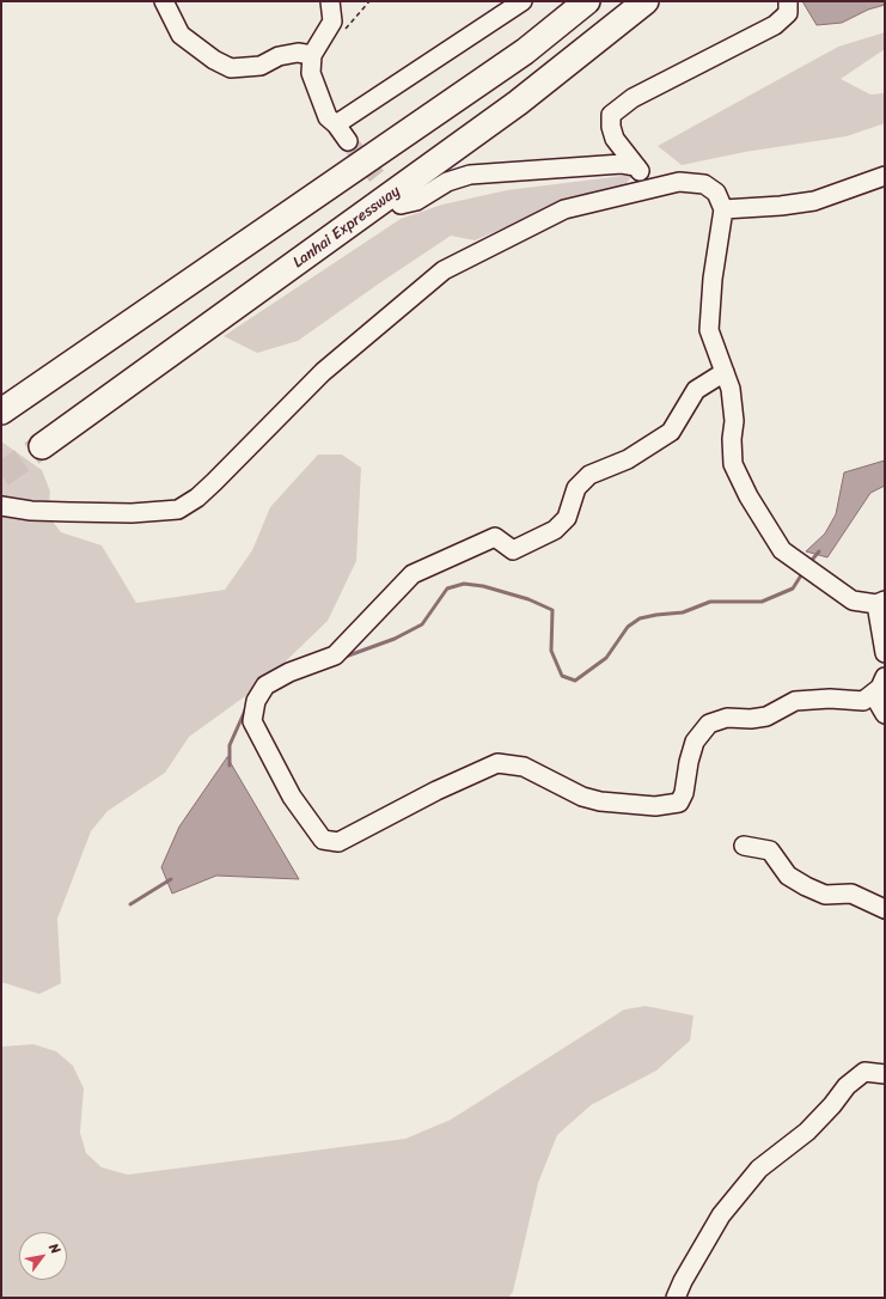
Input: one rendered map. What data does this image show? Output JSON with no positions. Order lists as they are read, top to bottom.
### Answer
{
  "streets": {
    "highway": ["Lanhai Expressway"]
  },
  "north": "top right"
}
